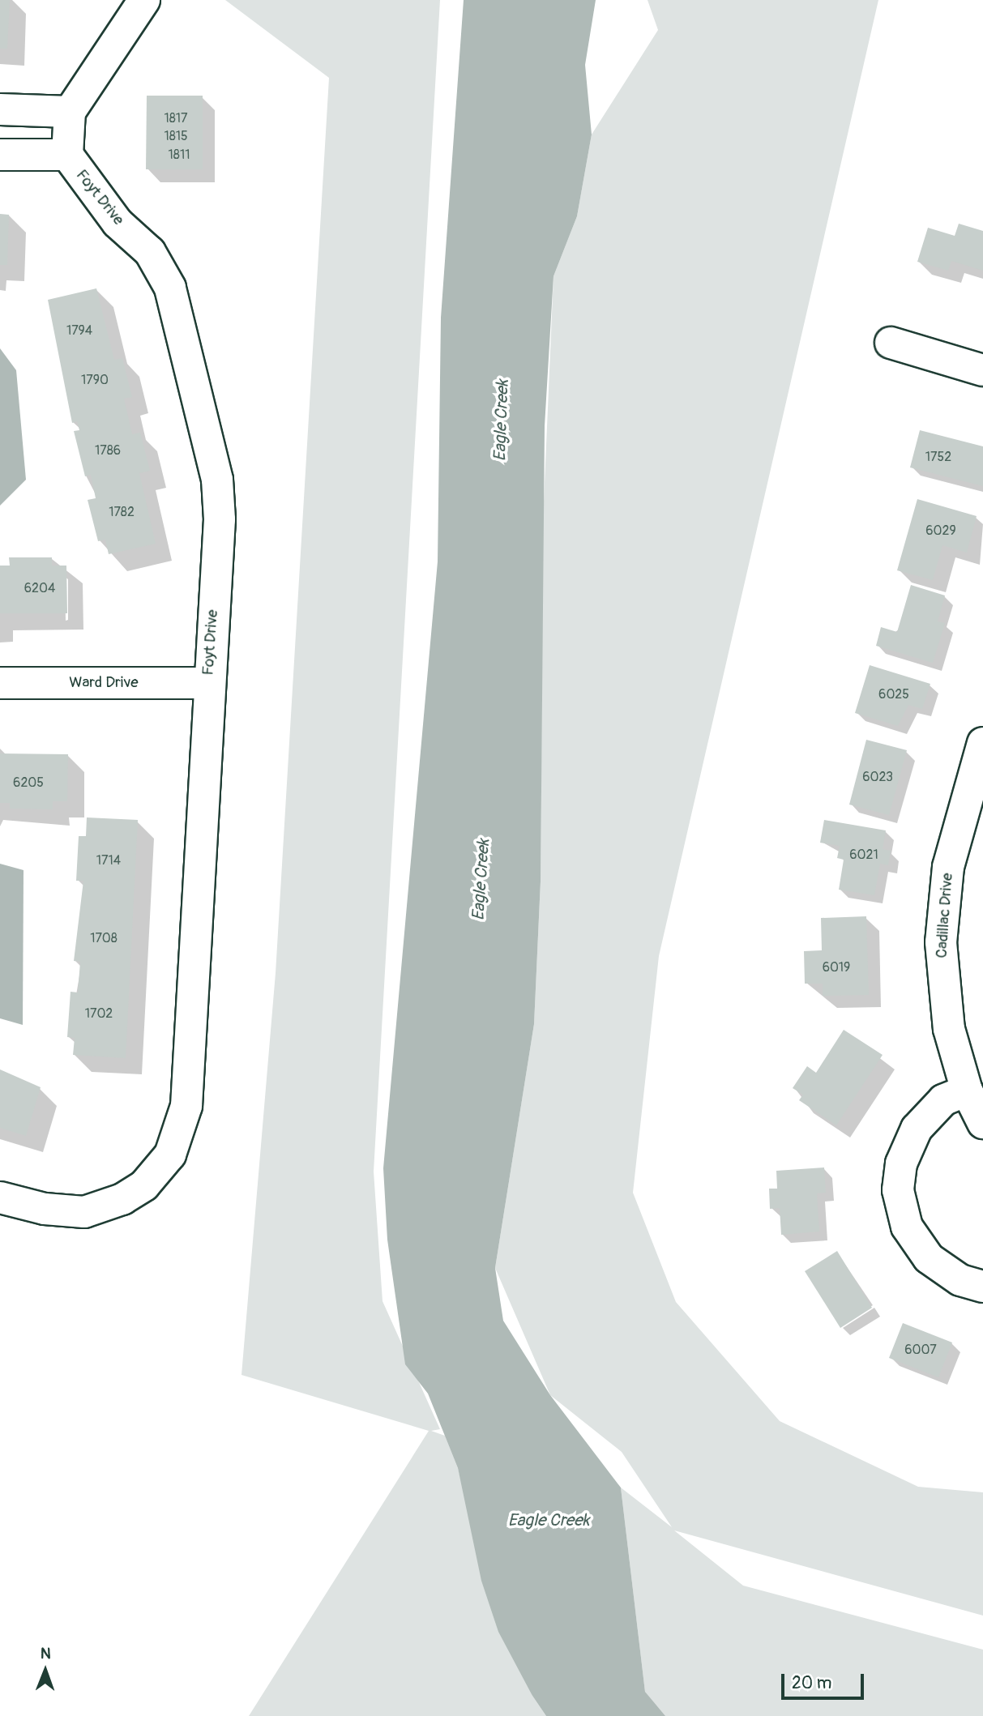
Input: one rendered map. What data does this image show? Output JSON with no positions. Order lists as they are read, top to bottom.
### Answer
{
  "streets": {
    "street": ["Foyt Drive", "Ward Drive", "Cadillac Drive"]
  },
  "crossings": [
    ["Foyt Drive", "Ward Drive"]
  ],
  "water": ["Eagle Creek"],
  "house_numbers": [
    "1817",
    "1815",
    "1811",
    "1794",
    "1790",
    "1786",
    "1752",
    "1782",
    "6029",
    "6204",
    "6025",
    "6023",
    "6205",
    "6021",
    "1714",
    "1708",
    "6019",
    "1702",
    "6007"
  ],
  "scale_bar": "20 m",
  "north": "top"
}
